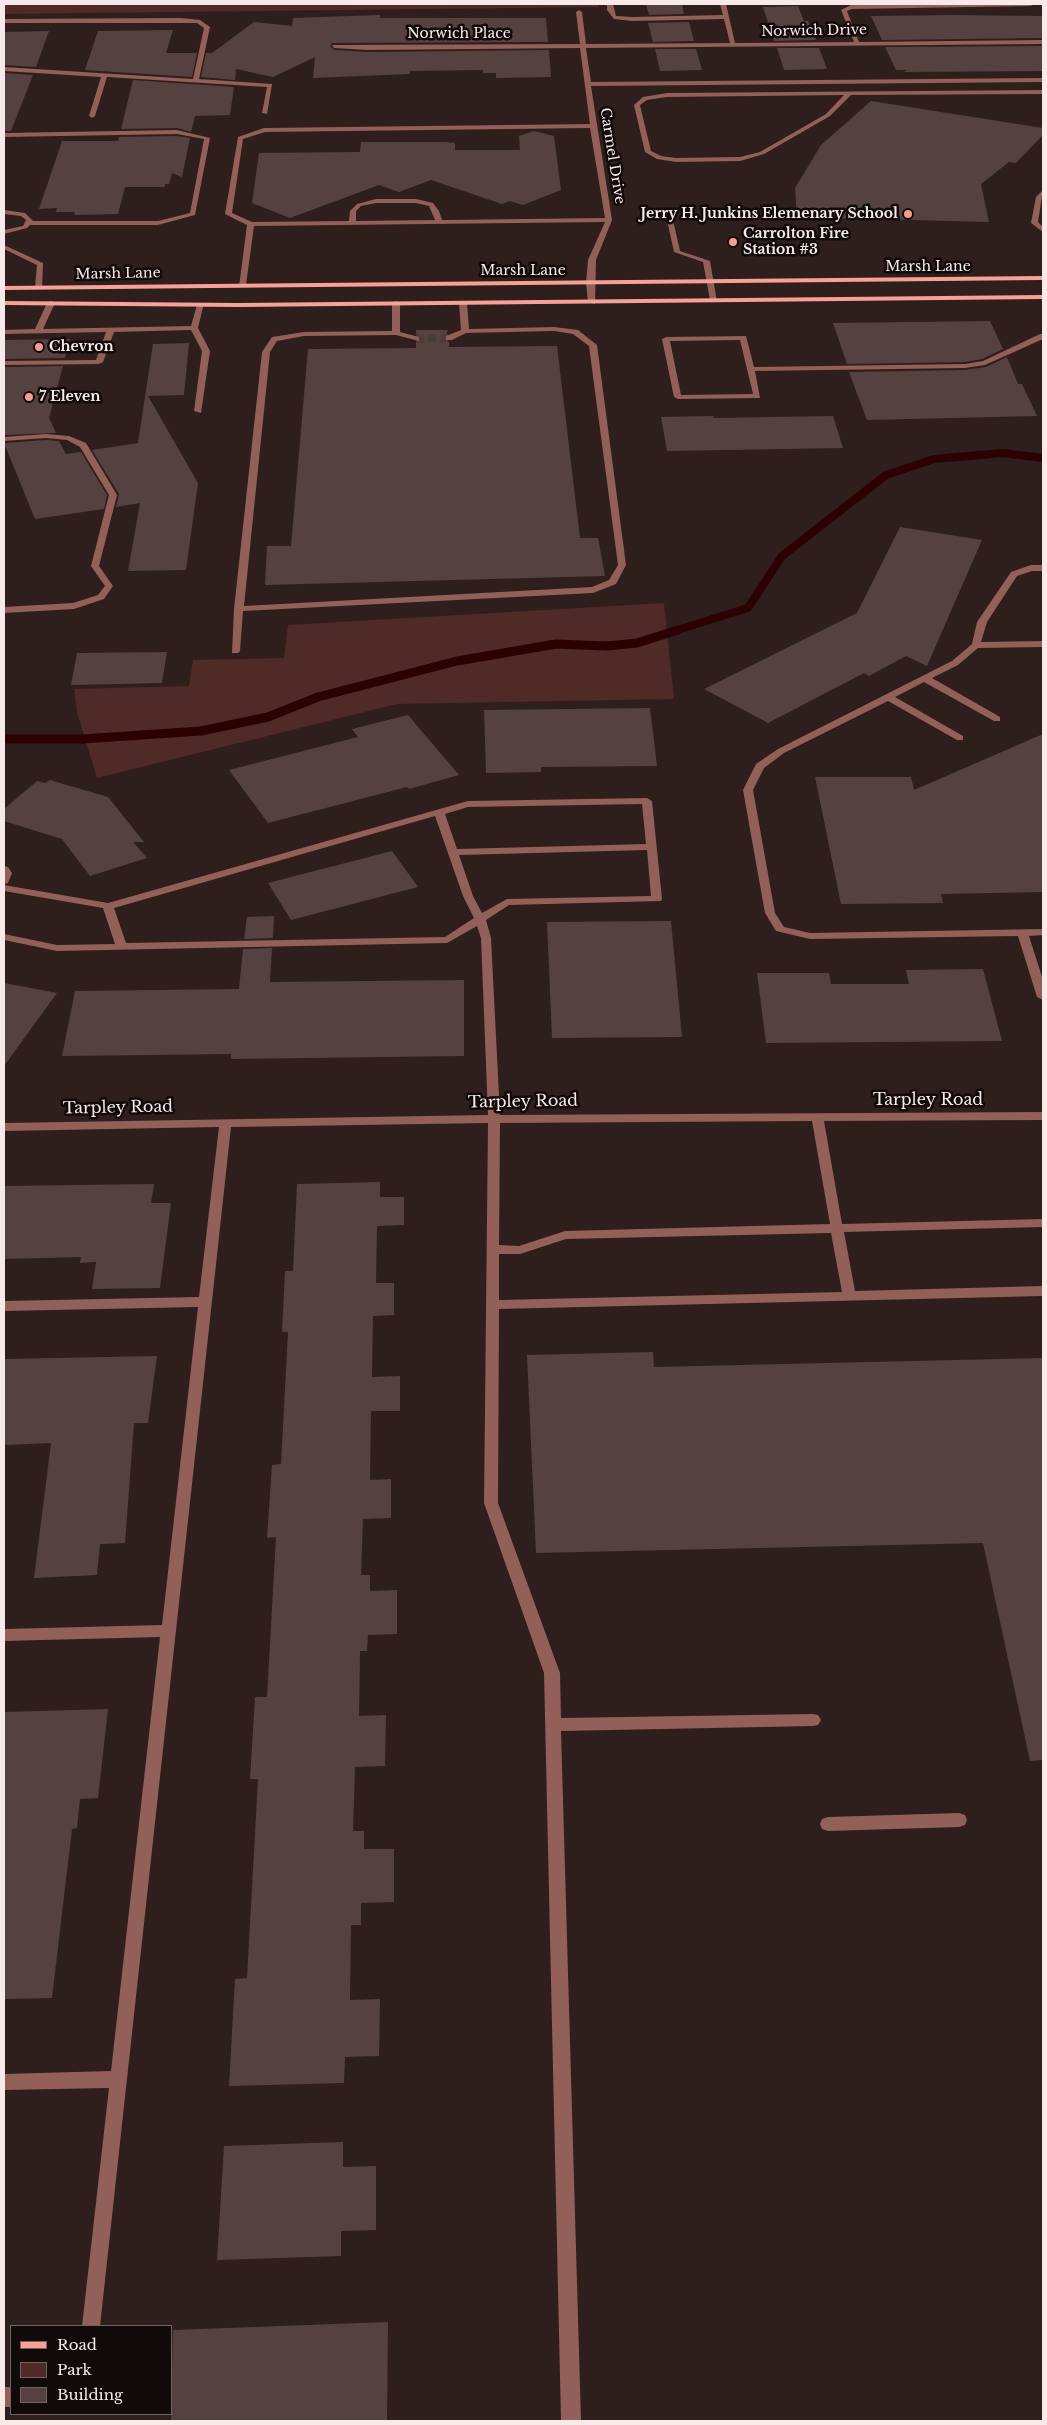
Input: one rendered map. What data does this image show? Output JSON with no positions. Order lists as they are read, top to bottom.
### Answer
{
  "streets": {
    "main road": ["Marsh Lane"],
    "street": [
      "Norwich Drive",
      "Norwich Place",
      "Carmel Drive",
      "Tarpley Road"
    ]
  },
  "crossings": [
    ["Norwich Drive", "Norwich Place"],
    ["Norwich Drive", "Carmel Drive"],
    ["Norwich Place", "Carmel Drive"],
    ["Carmel Drive", "Marsh Lane"]
  ],
  "places": [
    "Jerry H. Junkins Elemenary School",
    "Carrolton Fire Station #3",
    "Chevron",
    "7 Eleven"
  ],
  "legend": ["Road", "Park", "Building"]
}
